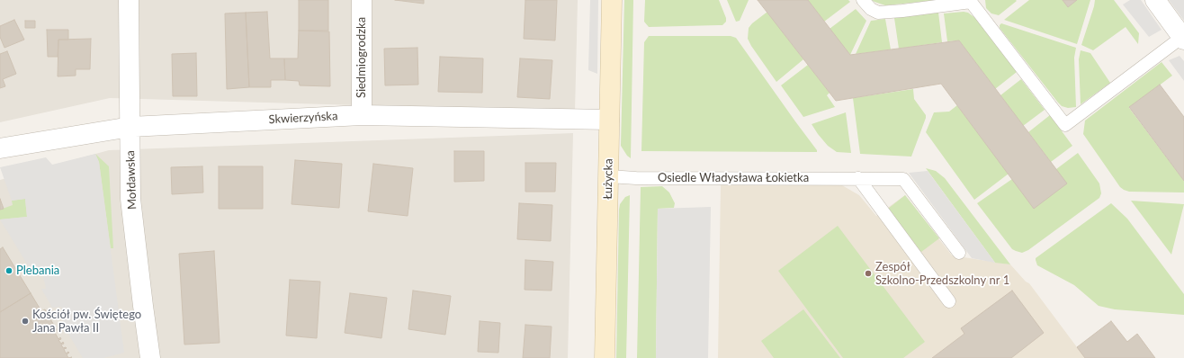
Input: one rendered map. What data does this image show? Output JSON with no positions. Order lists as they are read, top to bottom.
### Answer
{
  "streets": {
    "street": [
      "Siedmiogrodzka",
      "Skwierzyńska",
      "Łużycka",
      "Mołdawska"
    ],
    "lane": ["Osiedle Władysława Łokietka"]
  },
  "crossings": [
    ["Siedmiogrodzka", "Skwierzyńska"],
    ["Skwierzyńska", "Łużycka"],
    ["Skwierzyńska", "Mołdawska"],
    ["Osiedle Władysława Łokietka", "Łużycka"]
  ],
  "places": ["Plebania", "Zespół Szkolno-Przedszkolny nr 1", "Kościół pw. Świętego Jana Pawła II"]
}
